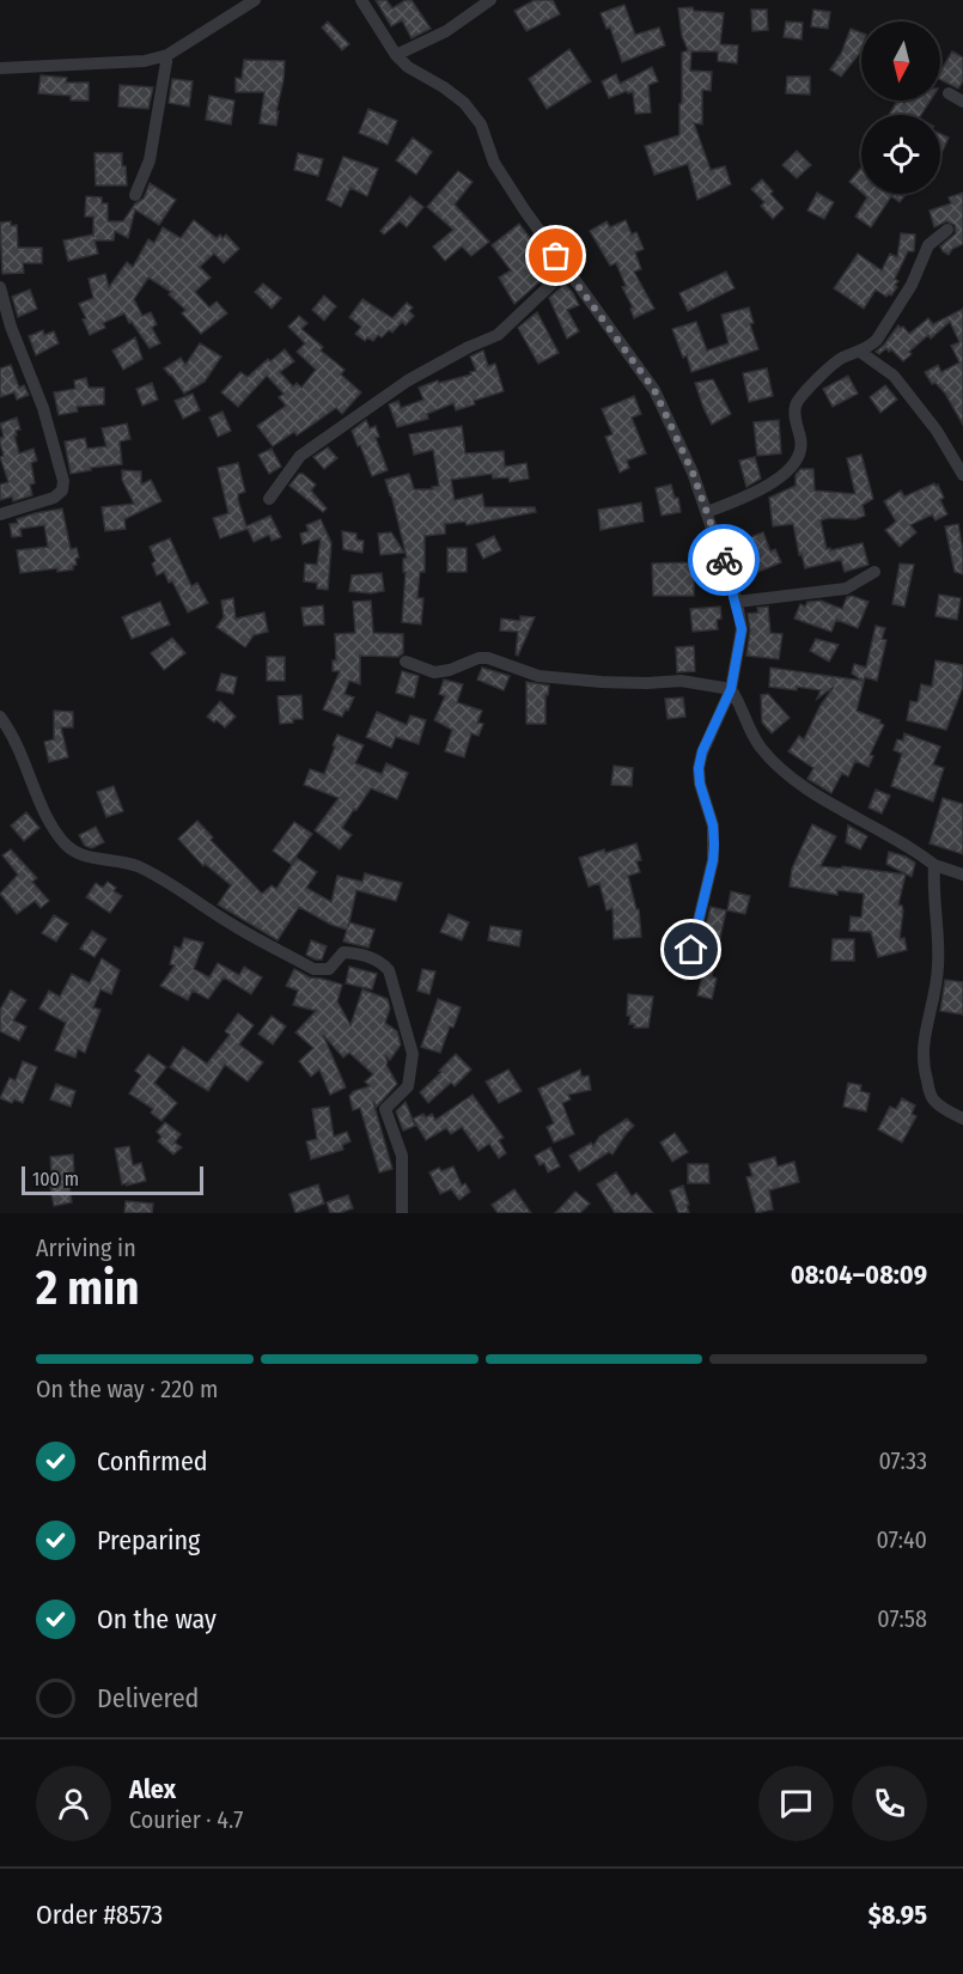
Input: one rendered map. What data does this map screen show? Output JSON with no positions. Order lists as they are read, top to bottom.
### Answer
{
  "scale_bar": "100 m",
  "north": "bottom",
  "page": {
    "scale": "100 m",
    "heading": ["2 min", "Arriving in", "08:04–08:09"],
    "panel": [
      "Alex",
      "Courier · 4.7",
      "Order #8573",
      "$8.95"
    ],
    "bar": "On the way · 220 m",
    "list": [
      ["Confirmed", "07:33"],
      ["Preparing", "07:40"],
      ["On the way", "07:58"],
      "Delivered"
    ]
  }
}
